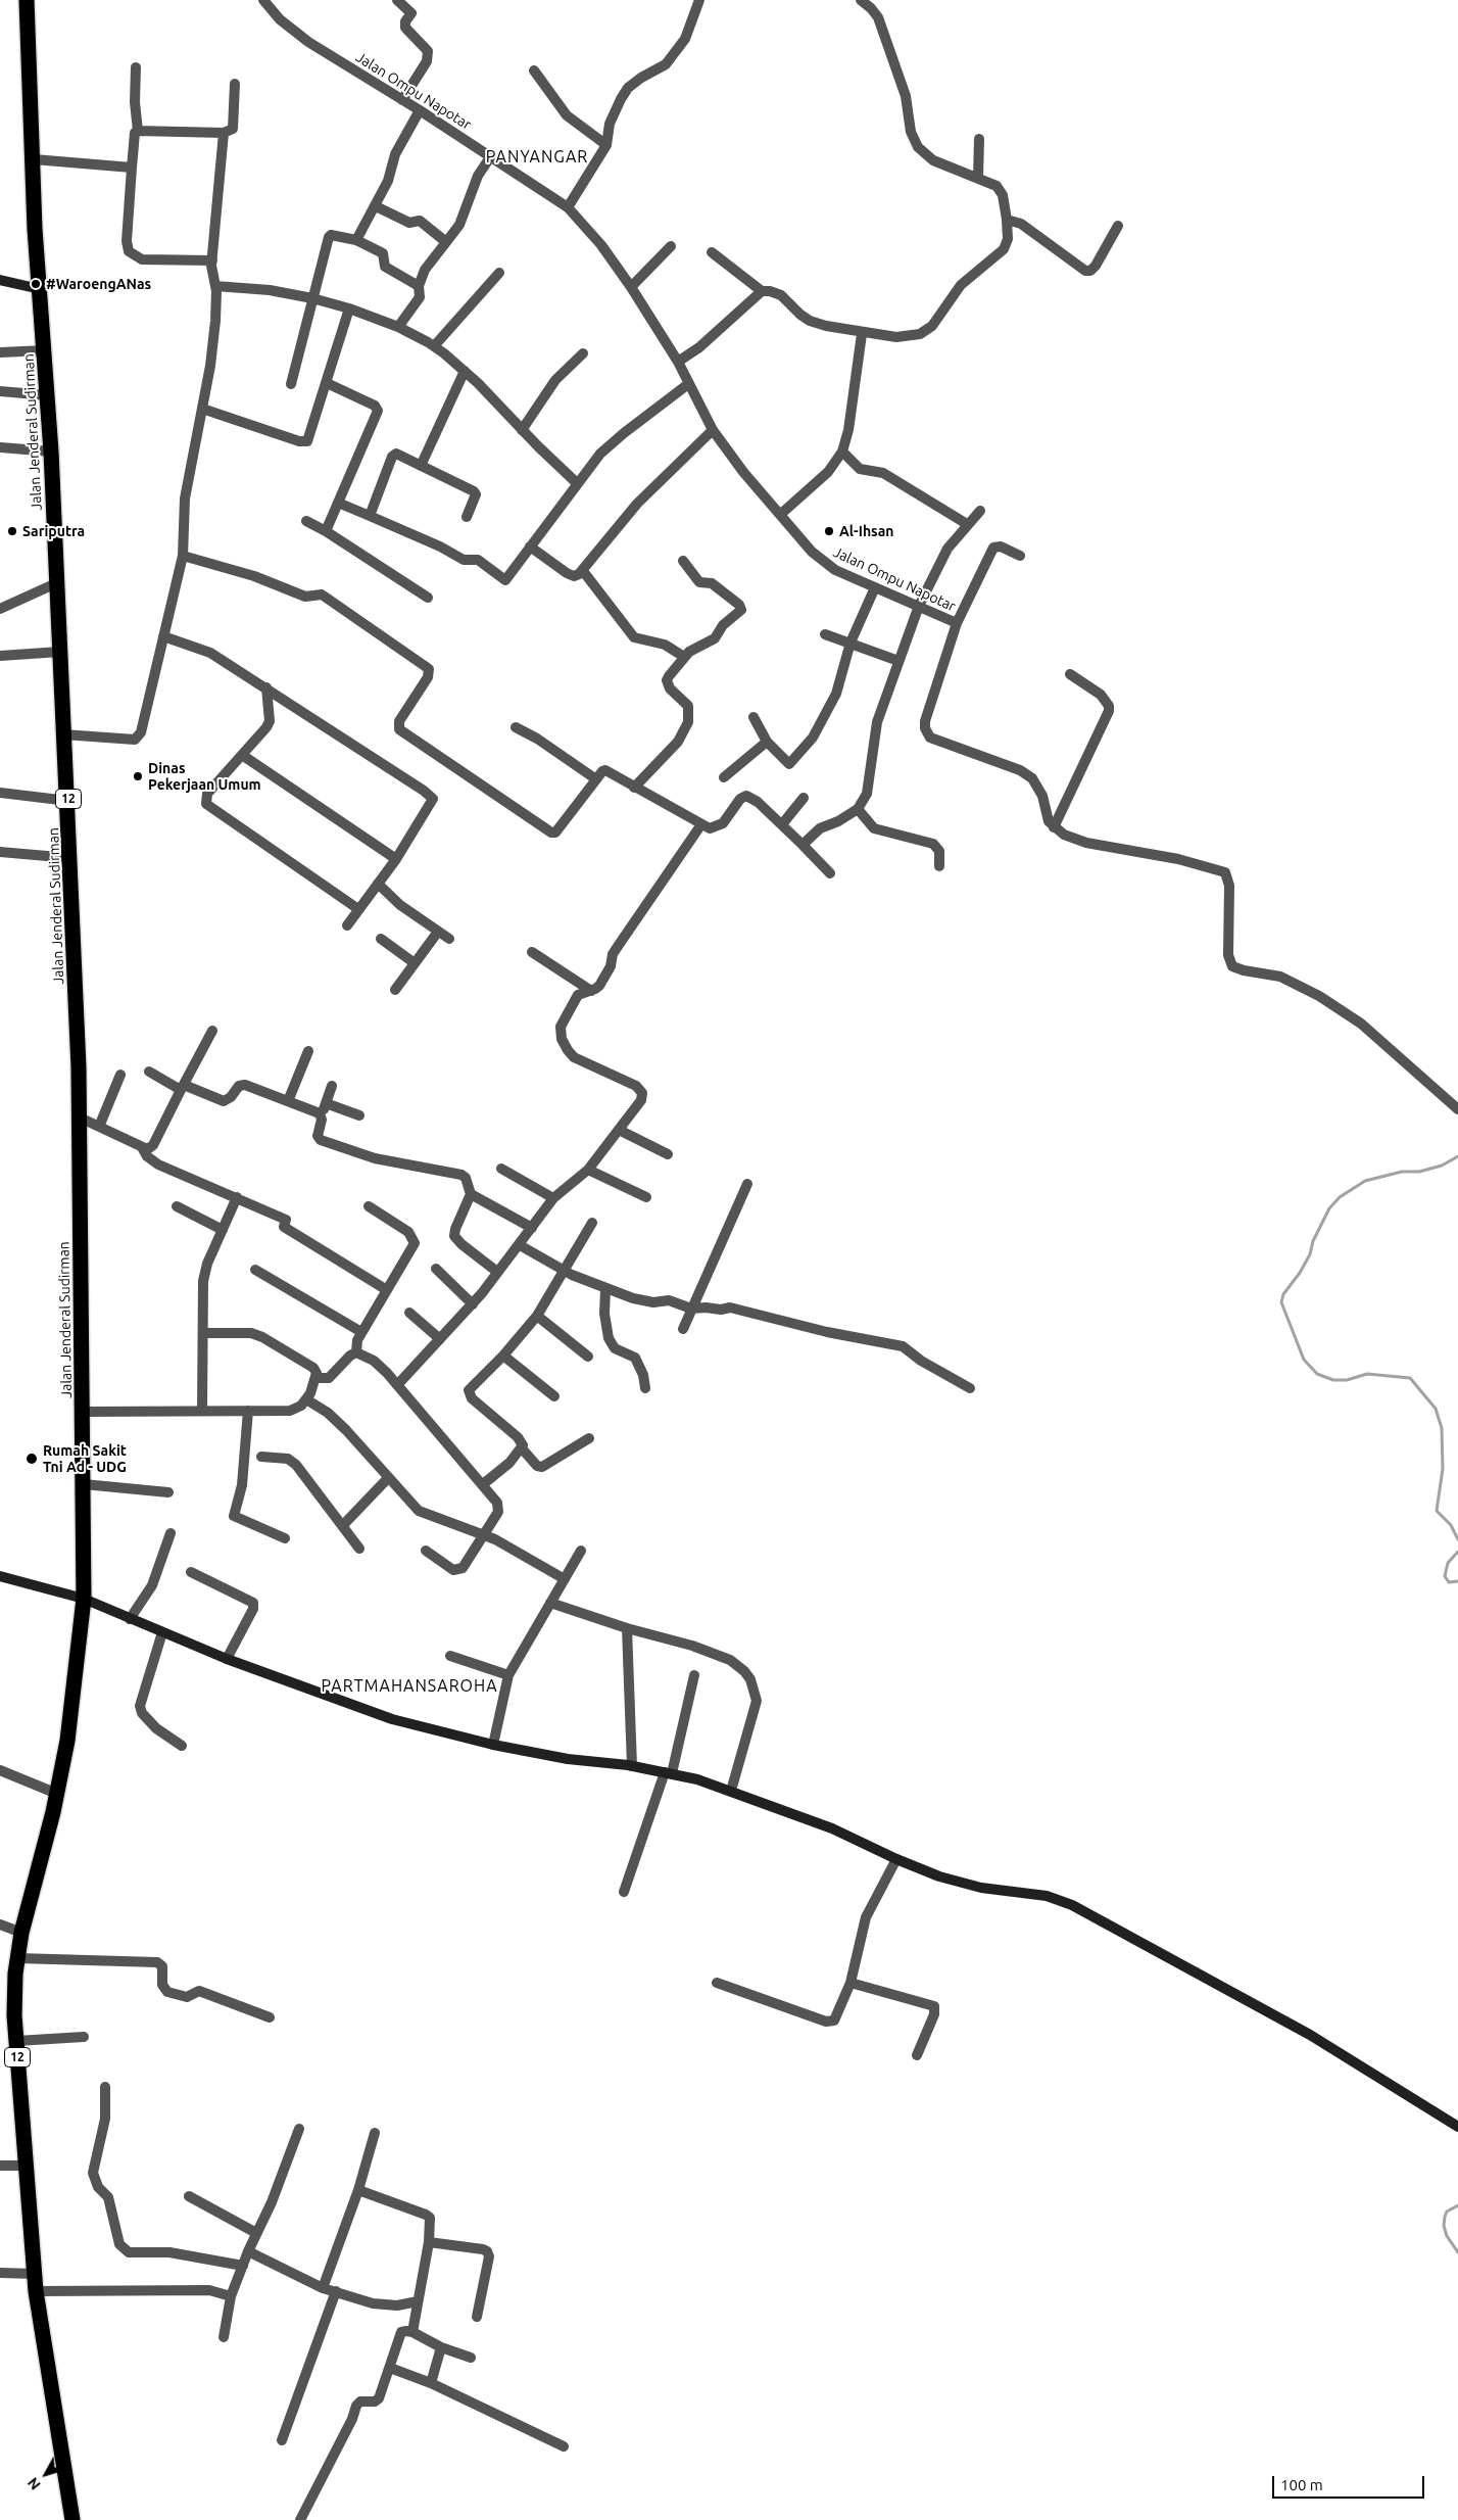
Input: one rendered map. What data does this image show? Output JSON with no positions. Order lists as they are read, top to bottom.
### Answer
{
  "streets": {
    "highway": ["Jalan Jenderal Sudirman", "12"],
    "street": ["Jalan Ompu Napotar"]
  },
  "crossings": [
    ["Jalan Jenderal Sudirman", "12"]
  ],
  "districts": ["PANYANGAR", "PARTMAHANSAROHA"],
  "places": [
    "#WaroengANas",
    "Sariputra",
    "Al-Ihsan",
    "Dinas Pekerjaan Umum",
    "Rumah Sakit Tni Ad - UDG"
  ],
  "scale_bar": "100 m",
  "north": "bottom left"
}
